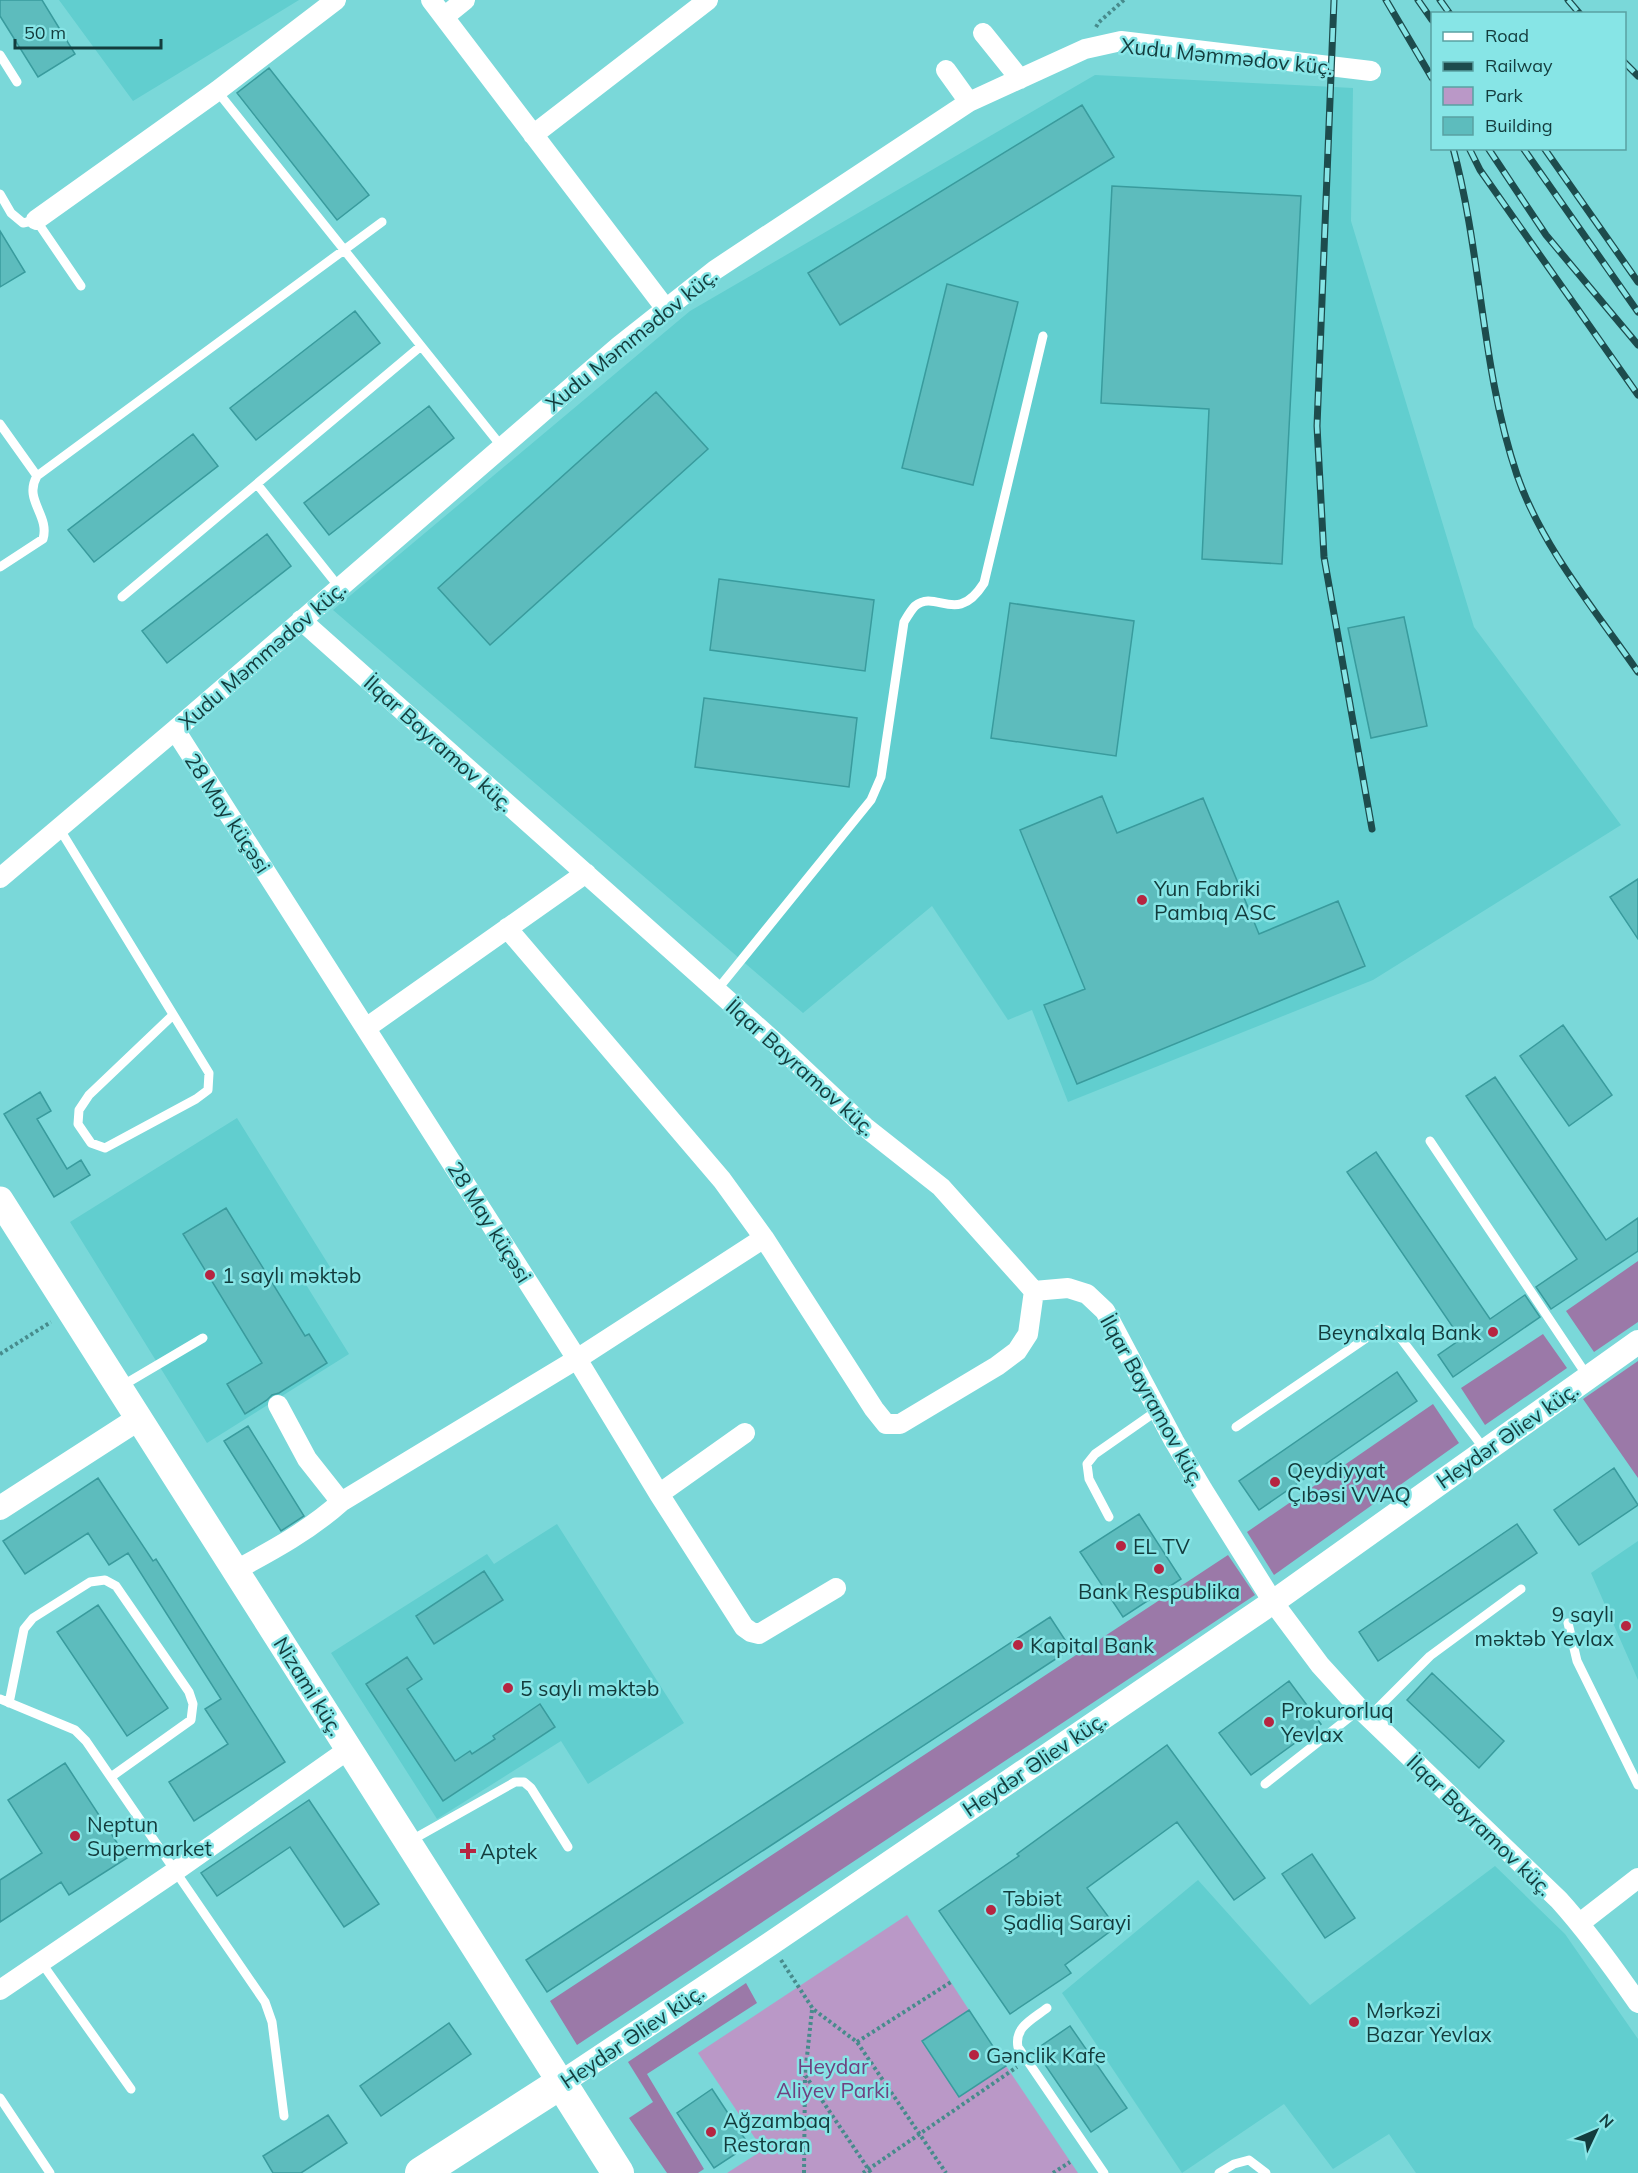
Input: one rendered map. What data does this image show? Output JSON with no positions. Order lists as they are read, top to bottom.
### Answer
{
  "streets": {
    "highway": ["Heydər Əliev küç.", "Nizami küç."],
    "street": ["Xudu Məmmədov küç.", "İlqar Bayramov küç.", "28 May küçəsi"]
  },
  "crossings": [
    ["Xudu Məmmədov küç.", "İlqar Bayramov küç."],
    ["Xudu Məmmədov küç.", "28 May küçəsi"],
    ["İlqar Bayramov küç.", "Heydər Əliev küç."],
    ["Heydər Əliev küç.", "Nizami küç."]
  ],
  "parks": ["Heydar Aliyev Parki"],
  "places": {
    "other": [
      "Yun Fabriki Pambıq ASC",
      "1 saylı məktəb",
      "Beynalxalq Bank",
      "Qeydiyyat Çıbəsi VVAQ",
      "EL TV",
      "Bank Respublika",
      "9 saylı məktəb Yevlax",
      "Kapital Bank",
      "5 saylı məktəb",
      "Prokurorluq Yevlax",
      "Neptun Supermarket",
      "Təbiət Şadliq Sarayi",
      "Mərkəzi Bazar Yevlax",
      "Gənclik Kafe",
      "Ağzambaq Restoran"
    ],
    "health": ["Aptek"]
  },
  "legend": [
    "Road",
    "Railway",
    "Park",
    "Building"
  ],
  "scale_bar": "50 m",
  "north": "top right"
}
